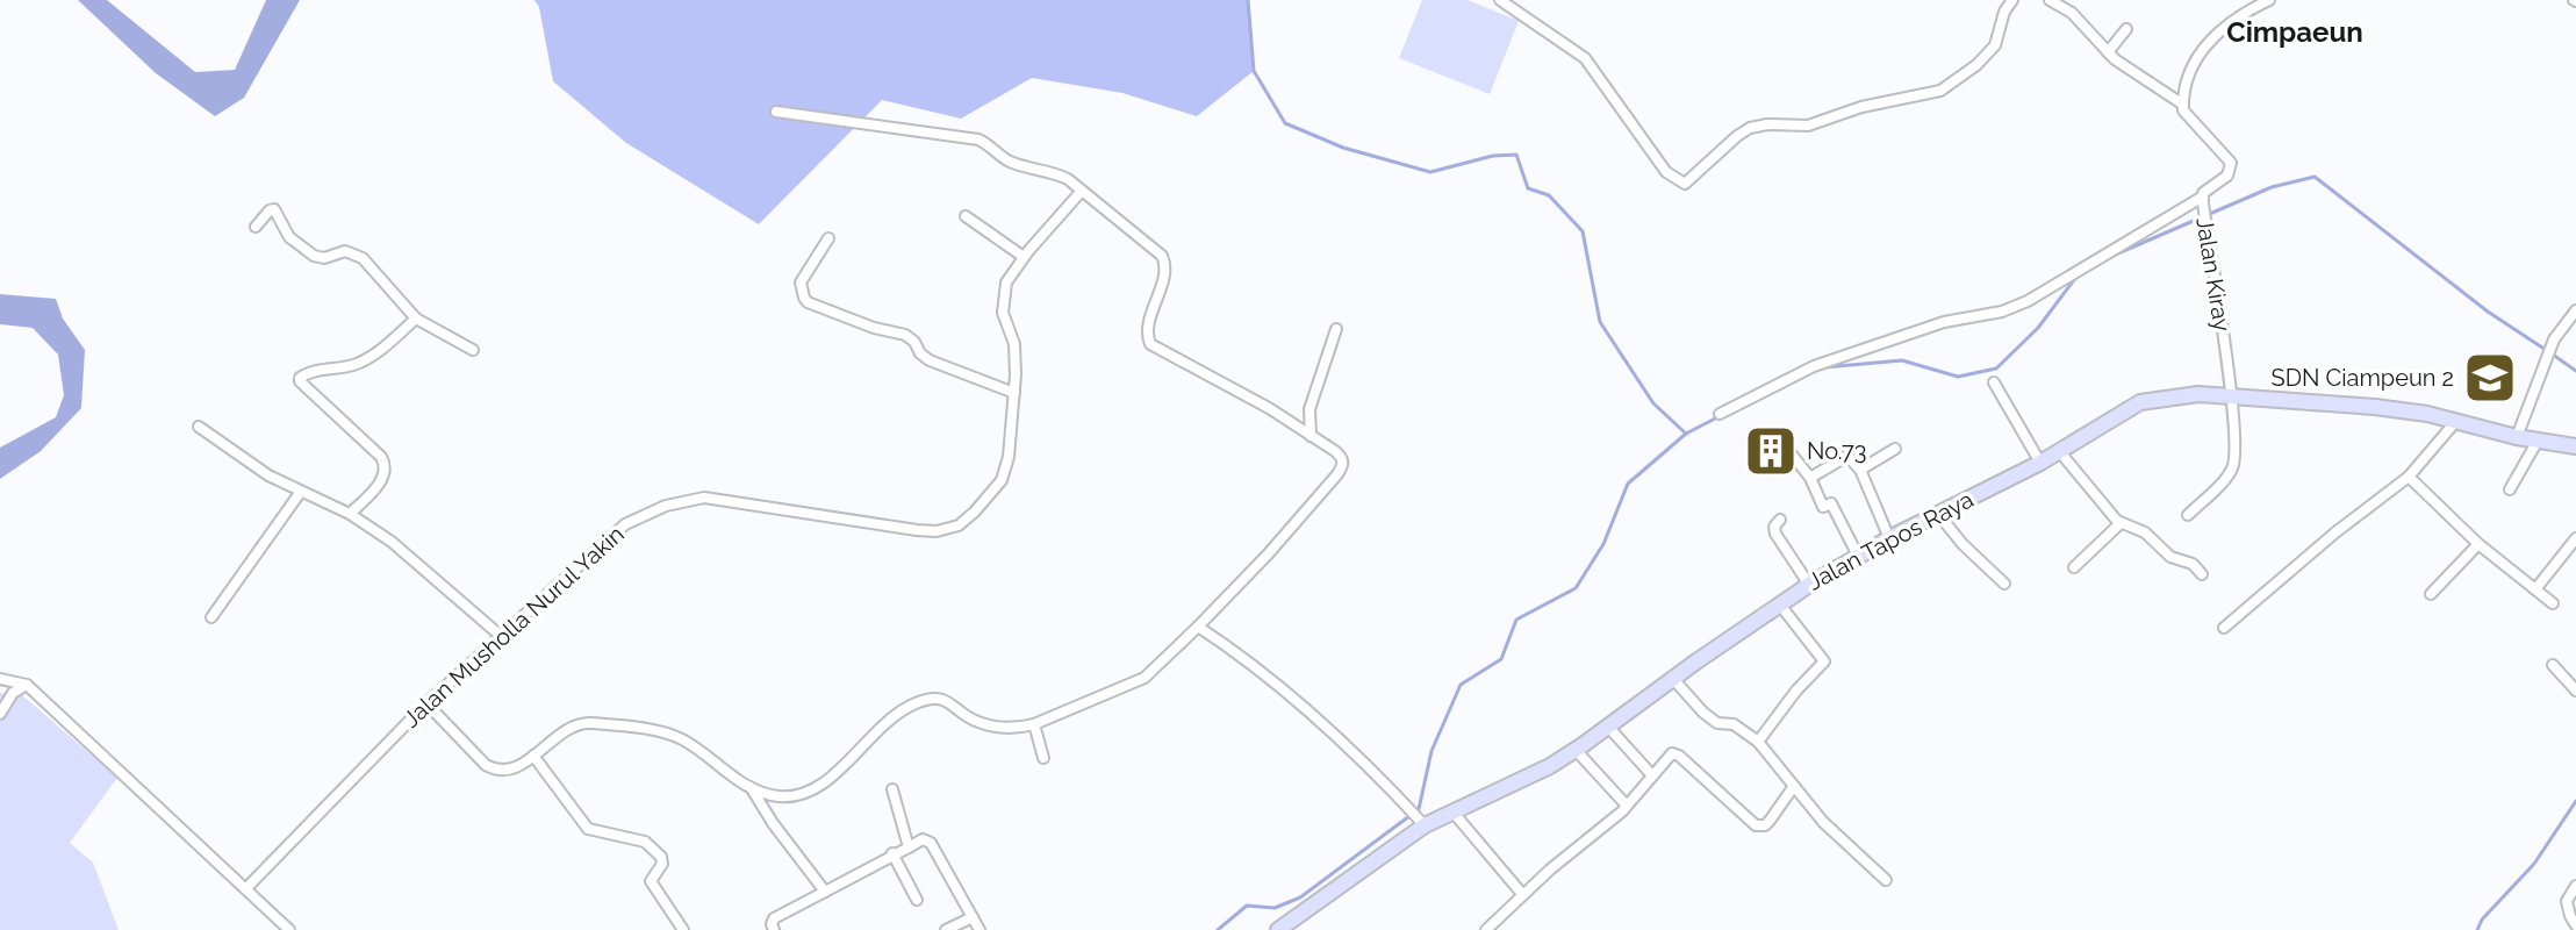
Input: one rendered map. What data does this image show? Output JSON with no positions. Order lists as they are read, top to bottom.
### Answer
{
  "streets": {
    "main road": ["Jalan Tapos Raya"],
    "street": ["Jalan Kiray", "Jalan Musholla Nurul Yakin"]
  },
  "crossings": [
    ["Jalan Kiray", "Jalan Tapos Raya"]
  ],
  "districts": ["Cimpaeun"],
  "places": {
    "school or university": ["SDN Ciampeun 2"],
    "building": ["No.73"]
  }
}
